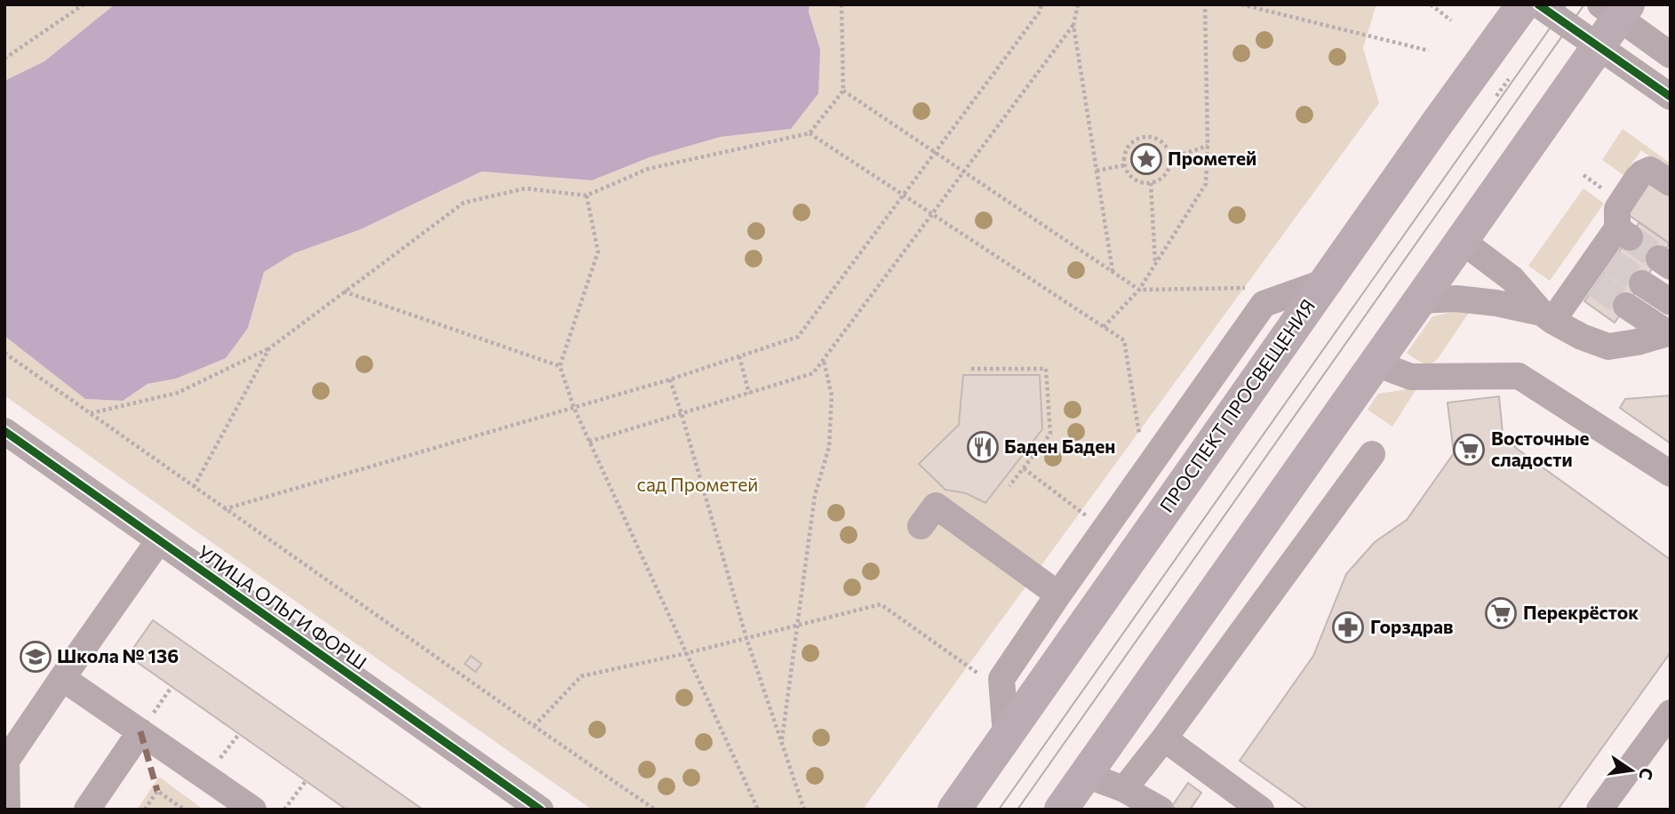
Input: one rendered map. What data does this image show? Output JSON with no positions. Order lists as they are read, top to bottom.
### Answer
{
  "streets": {
    "main road": ["ПРОСПЕКТ ПРОСВЕЩЕНИЯ"],
    "street": ["УЛИЦА ОЛЬГИ ФОРШ"]
  },
  "parks": ["сад Прометей"],
  "places": {
    "place": ["Прометей"],
    "restaurant": ["Баден Баден"],
    "supermarket": ["Восточные сладости", "Перекрёсток"],
    "pharmacy": ["Горздрав"],
    "school or university": ["Школа № 136"]
  },
  "north": "right"
}
